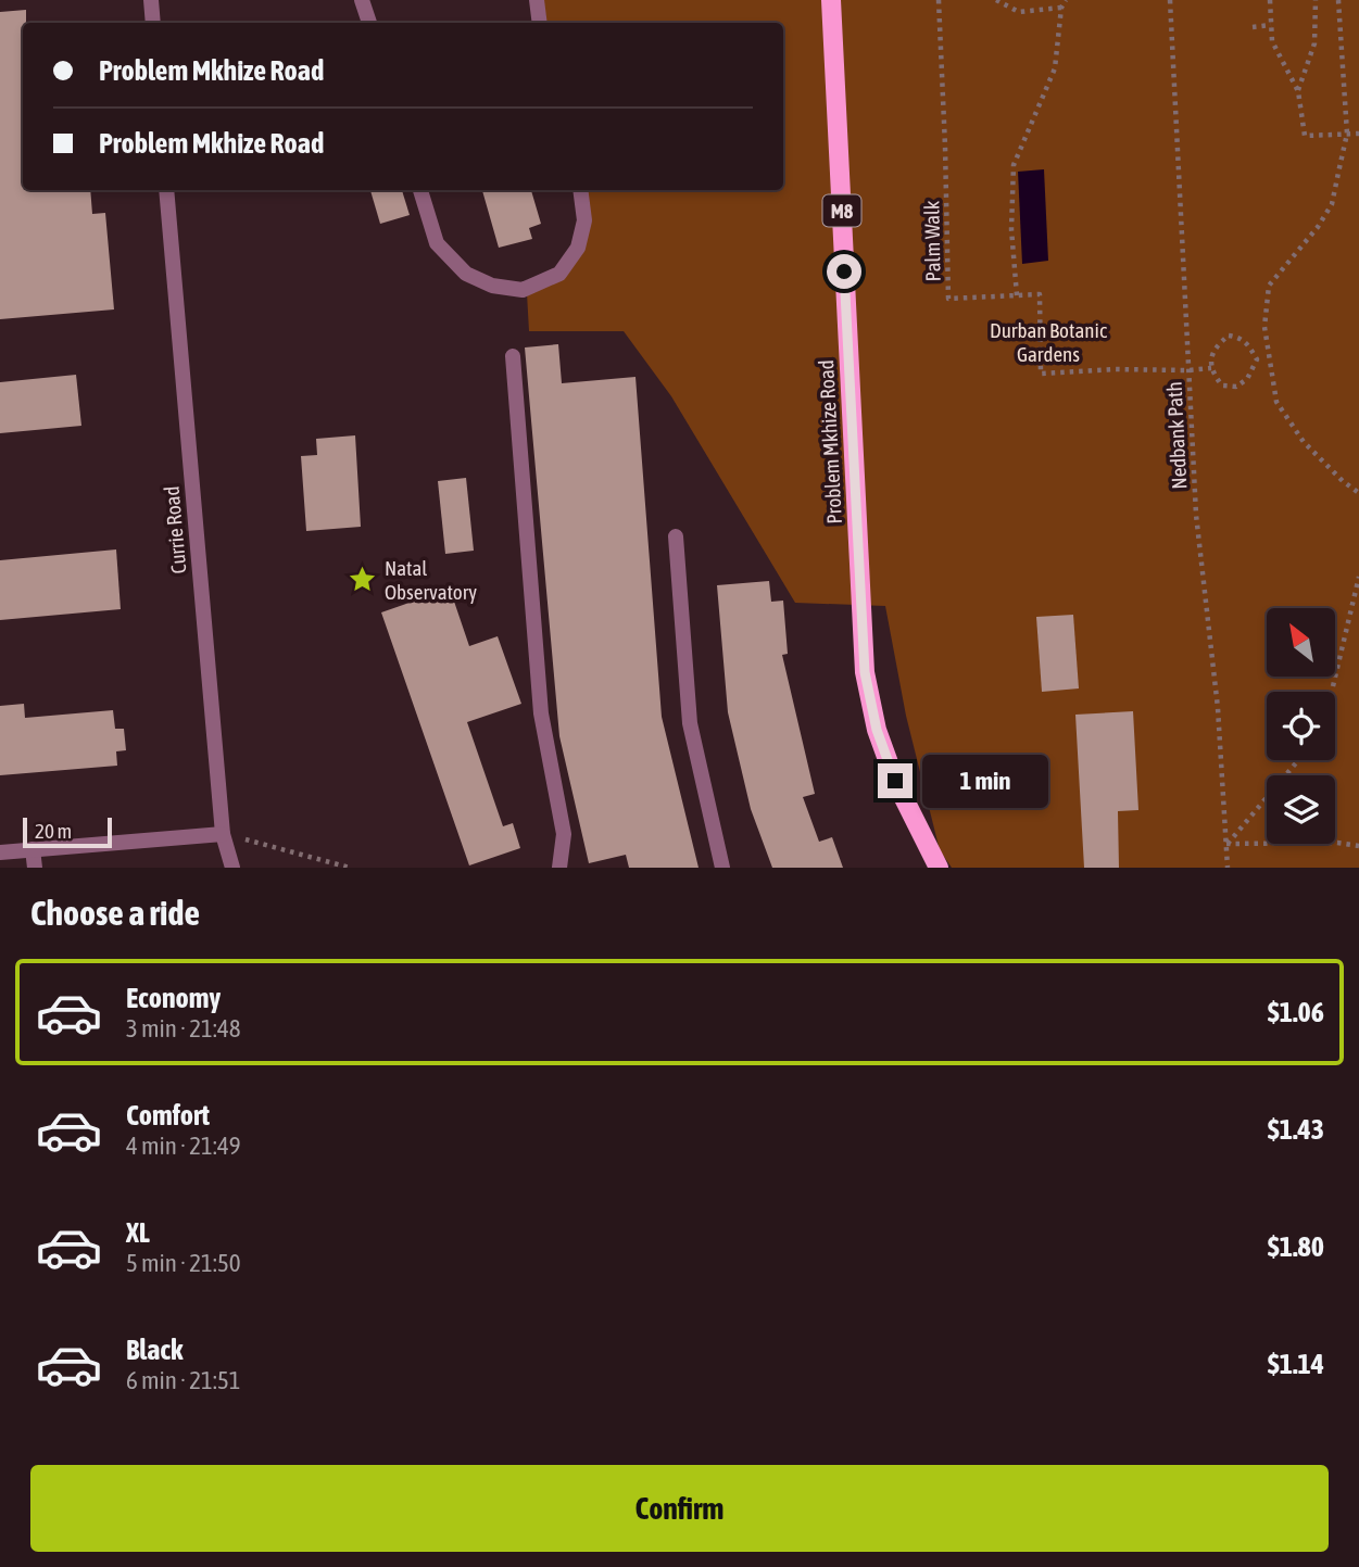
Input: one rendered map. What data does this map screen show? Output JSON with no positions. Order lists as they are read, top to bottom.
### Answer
{
  "streets": {
    "main road": ["M8", "Problem Mkhize Road"],
    "street": ["Currie Road"],
    "path": ["Palm Walk", "Nedbank Path"]
  },
  "parks": ["Durban Botanic Gardens"],
  "places": {
    "place": ["Natal Observatory"]
  },
  "scale_bar": "20 m",
  "north": "top left",
  "page": {
    "banner": ["Problem Mkhize Road", "Problem Mkhize Road"],
    "bubble": "1 min",
    "scale": "20 m",
    "heading": "Choose a ride",
    "list": [
      {
        "name": "Economy",
        "note": "3 min · 21:48",
        "value": "$1.06"
      },
      {
        "name": "Comfort",
        "note": "4 min · 21:49",
        "value": "$1.43"
      },
      {
        "name": "XL",
        "note": "5 min · 21:50",
        "value": "$1.80"
      },
      {
        "name": "Black",
        "note": "6 min · 21:51",
        "value": "$1.14"
      }
    ],
    "buttons": "Confirm"
  }
}
